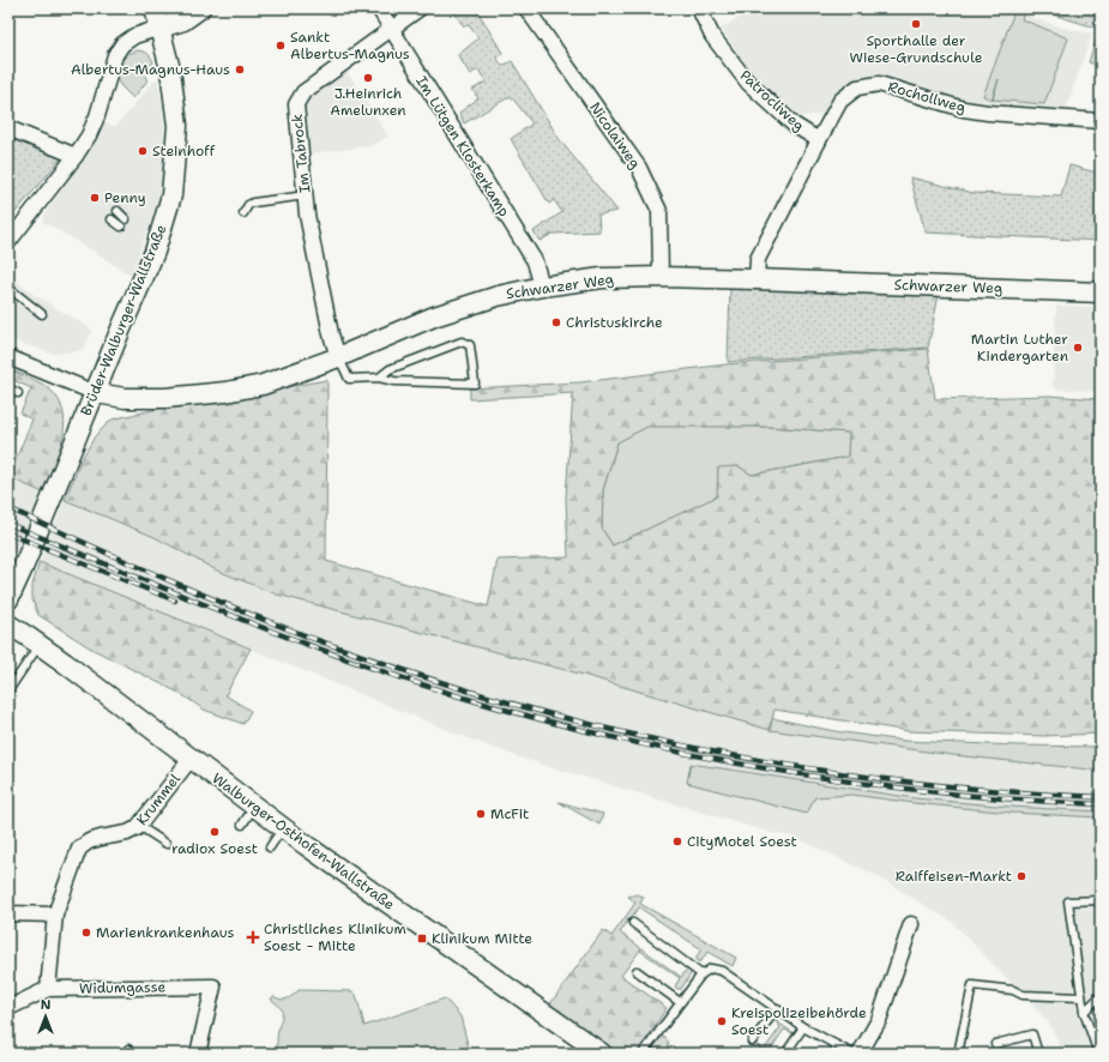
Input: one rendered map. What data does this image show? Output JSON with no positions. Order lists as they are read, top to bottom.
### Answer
{
  "streets": {
    "street": [
      "Rochollweg",
      "Patrocliweg",
      "Nicolaiweg",
      "Im Lütgen Klosterkamp",
      "Im Tabrock",
      "Schwarzer Weg",
      "Brüder-Walburger-Wallstraße",
      "Krummel",
      "Walburger-Osthofen-Wallstraße",
      "Widumgasse"
    ]
  },
  "crossings": [
    ["Rochollweg", "Patrocliweg"],
    ["Rochollweg", "Schwarzer Weg"],
    ["Nicolaiweg", "Schwarzer Weg"],
    ["Im Lütgen Klosterkamp", "Im Tabrock"],
    ["Im Lütgen Klosterkamp", "Schwarzer Weg"],
    ["Im Tabrock", "Schwarzer Weg"],
    ["Schwarzer Weg", "Brüder-Walburger-Wallstraße"],
    ["Krummel", "Walburger-Osthofen-Wallstraße"],
    ["Krummel", "Widumgasse"]
  ],
  "places": {
    "other": [
      "Sporthalle der Wiese-Grundschule",
      "Sankt Albertus-Magnus",
      "Albertus-Magnus-Haus",
      "J.Heinrich Amelunxen",
      "Steinhoff",
      "Penny",
      "Christuskirche",
      "Martin Luther Kindergarten",
      "McFit",
      "radiox Soest",
      "CityMotel Soest",
      "Raiffeisen-Markt",
      "Marienkrankenhaus",
      "Kreispolizeibehörde Soest"
    ],
    "health": ["Christliches Klinikum Soest - Mitte"],
    "transit": ["Klinikum Mitte"]
  },
  "north": "top"
}
